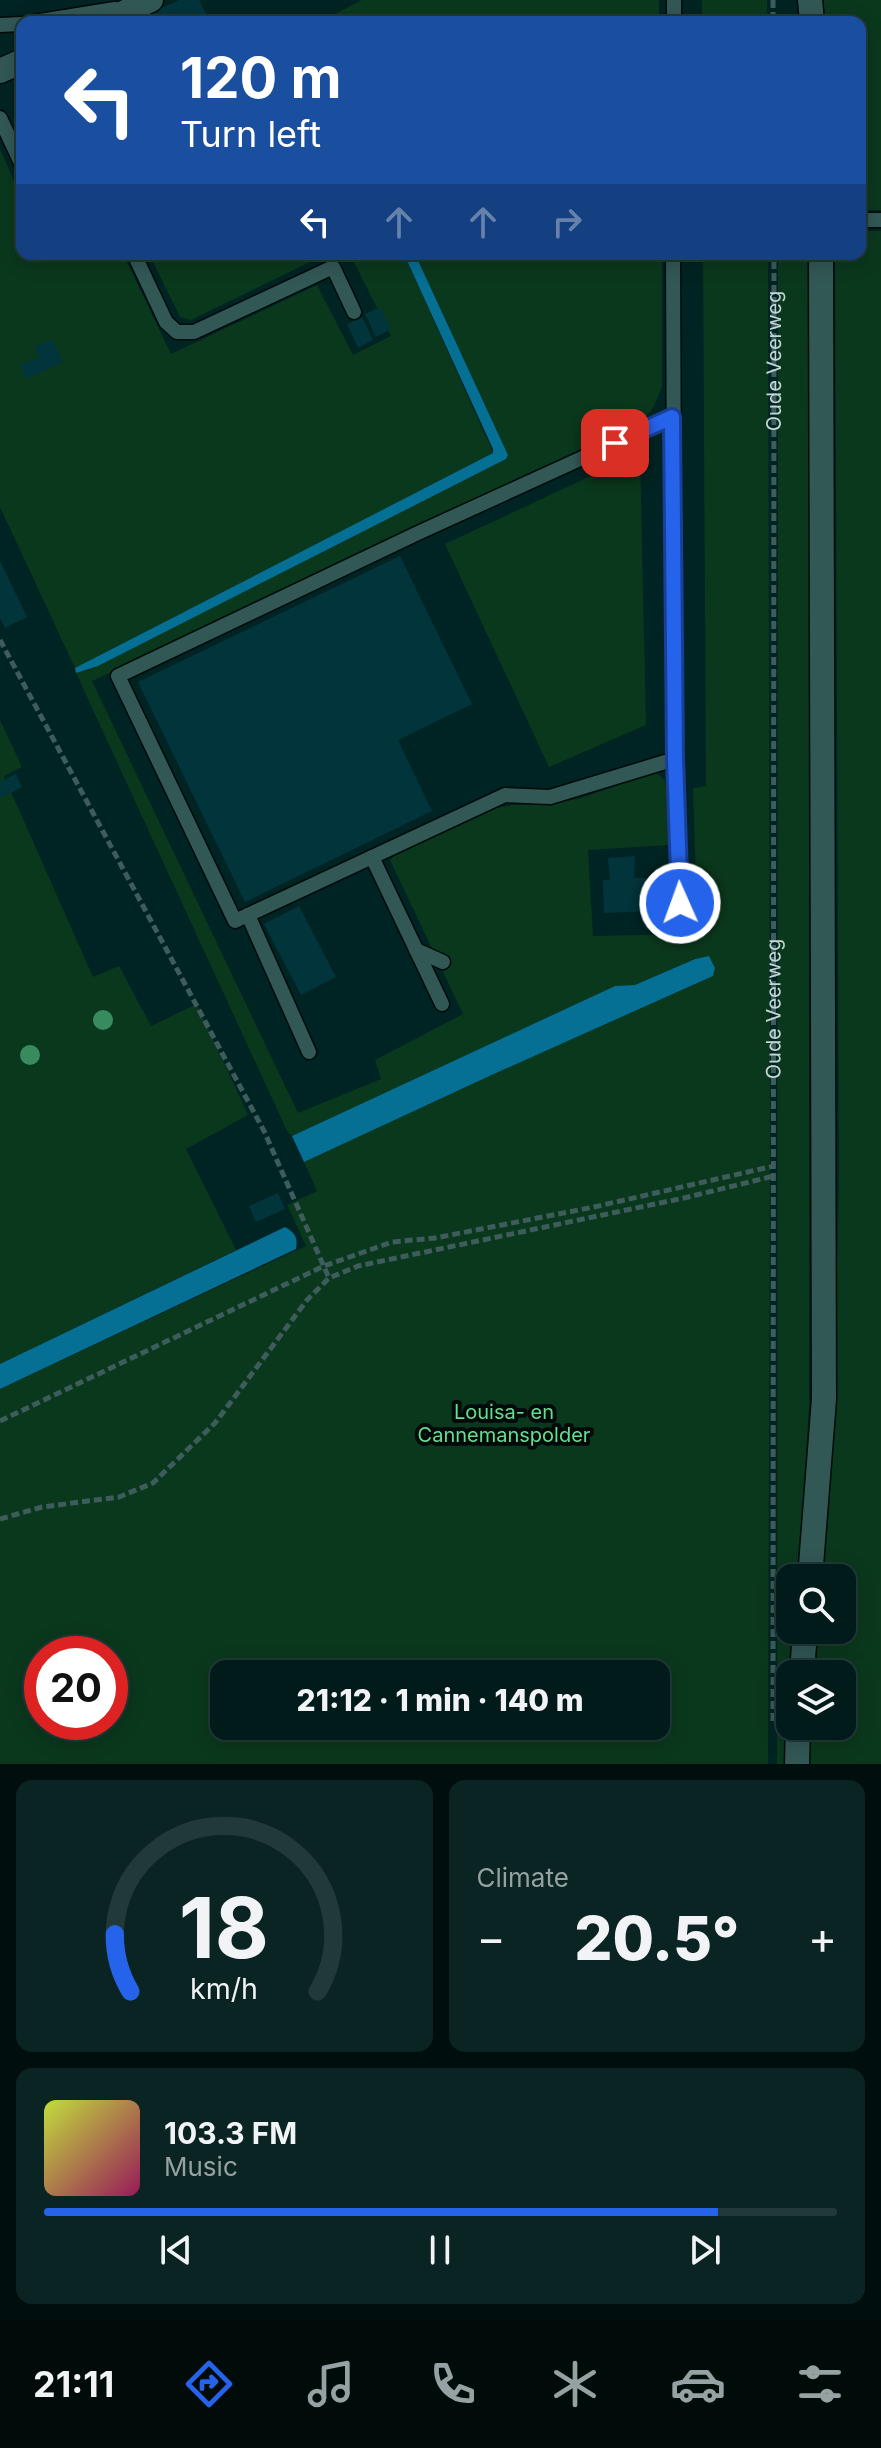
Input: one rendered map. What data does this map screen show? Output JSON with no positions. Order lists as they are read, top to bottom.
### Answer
{
  "streets": {
    "path": ["Oude Veerweg"]
  },
  "parks": ["Louisa- en Cannemanspolder"],
  "page": {
    "turn": ["120 m", "Turn left"],
    "limit": "20",
    "trip": "21:12 · 1 min · 140 m",
    "tile": "Climate",
    "heat": ["−", "20.5°", "+"],
    "song": ["103.3 FM", "Music"],
    "tabs": "21:11",
    "gauge": ["18", "km/h"]
  }
}
